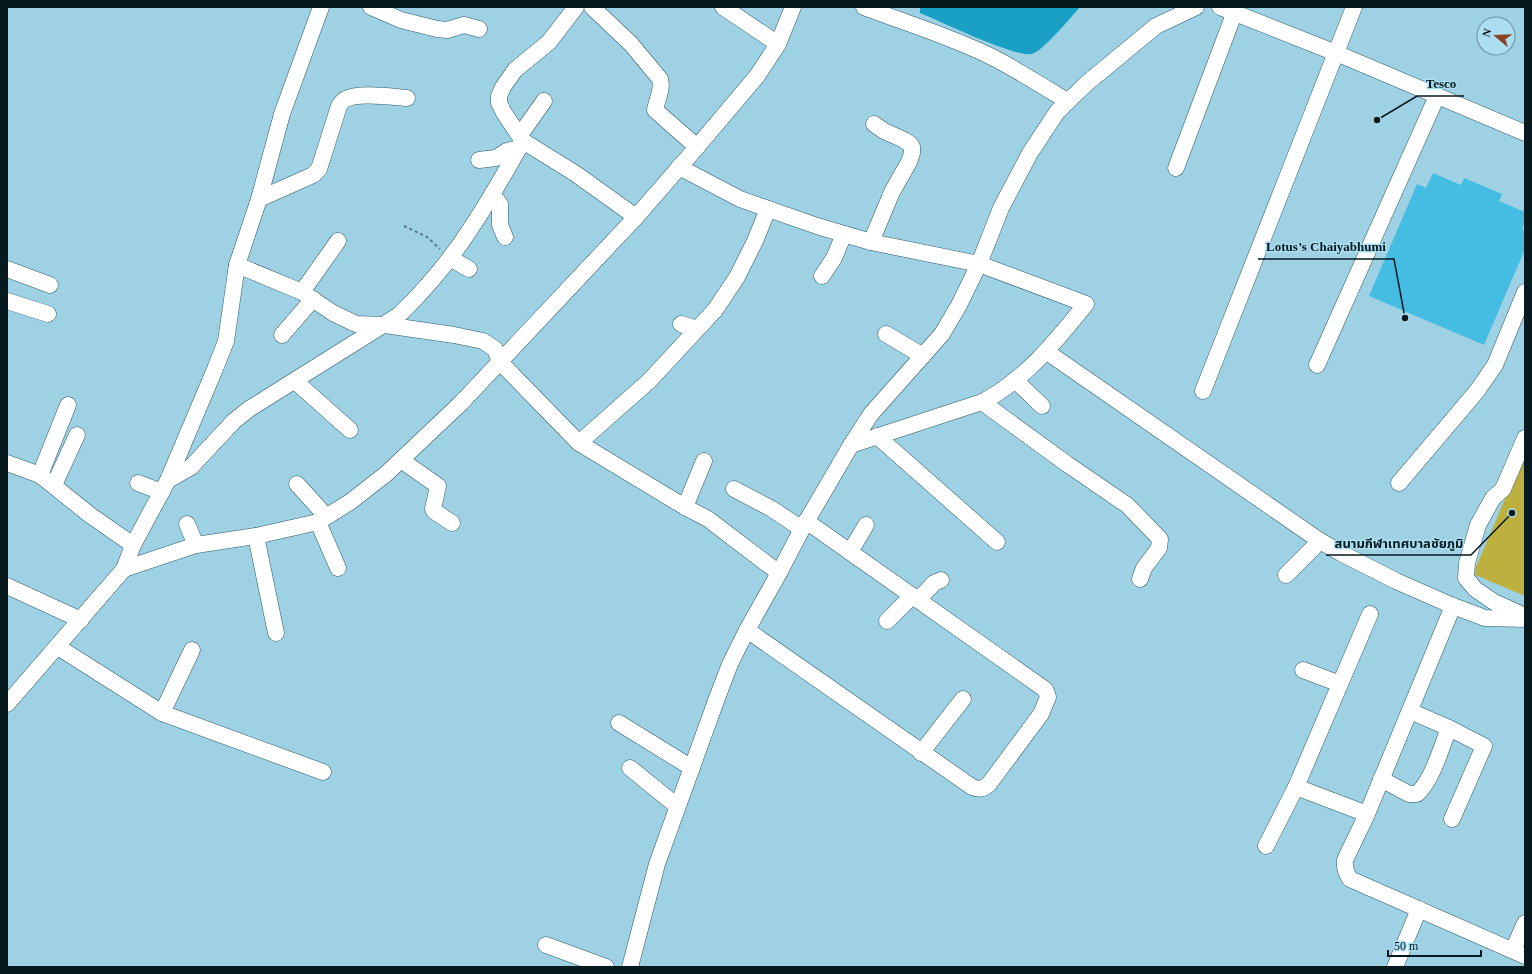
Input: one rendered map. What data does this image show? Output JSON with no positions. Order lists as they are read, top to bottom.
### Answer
{
  "places": ["Tesco", "Lotus’s Chaiyabhumi", "สนามกีฬาเทศบาลชัยภูมิ"],
  "scale_bar": "50 m",
  "north": "left"
}
